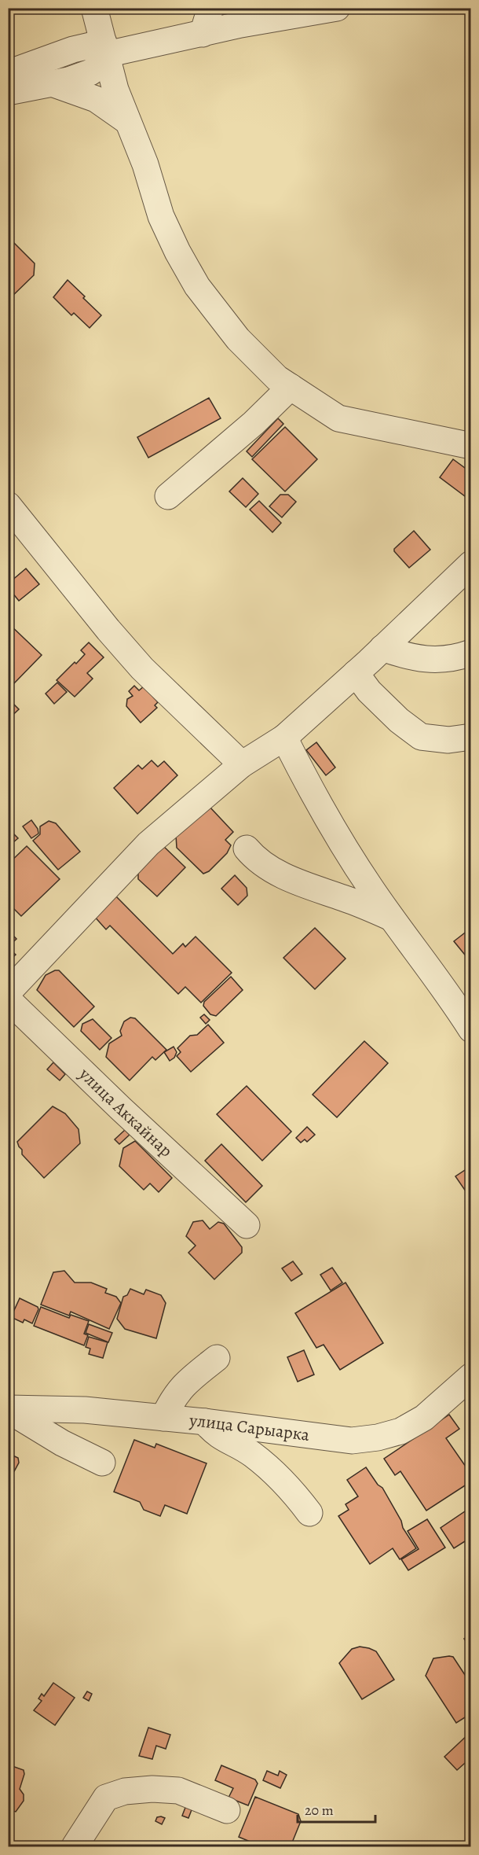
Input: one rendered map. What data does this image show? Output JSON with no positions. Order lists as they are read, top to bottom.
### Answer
{
  "streets": {
    "street": ["улица Аккайнар", "улица Сарыарка"]
  },
  "scale_bar": "20 m"
}
